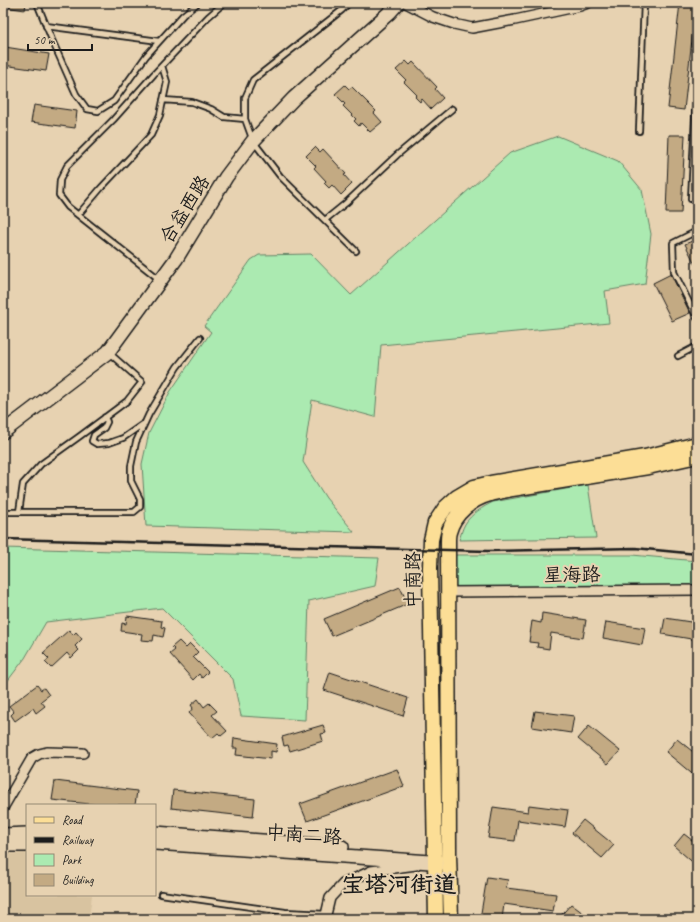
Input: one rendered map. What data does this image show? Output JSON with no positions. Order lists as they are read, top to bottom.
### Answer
{
  "streets": {
    "main road": ["合益西路", "中南路", "中南二路"],
    "street": ["星海路"]
  },
  "crossings": [
    ["星海路", "中南路"],
    ["中南路", "中南二路"]
  ],
  "districts": ["宝塔河街道"],
  "legend": [
    "Road",
    "Railway",
    "Park",
    "Building"
  ],
  "scale_bar": "50 m"
}
